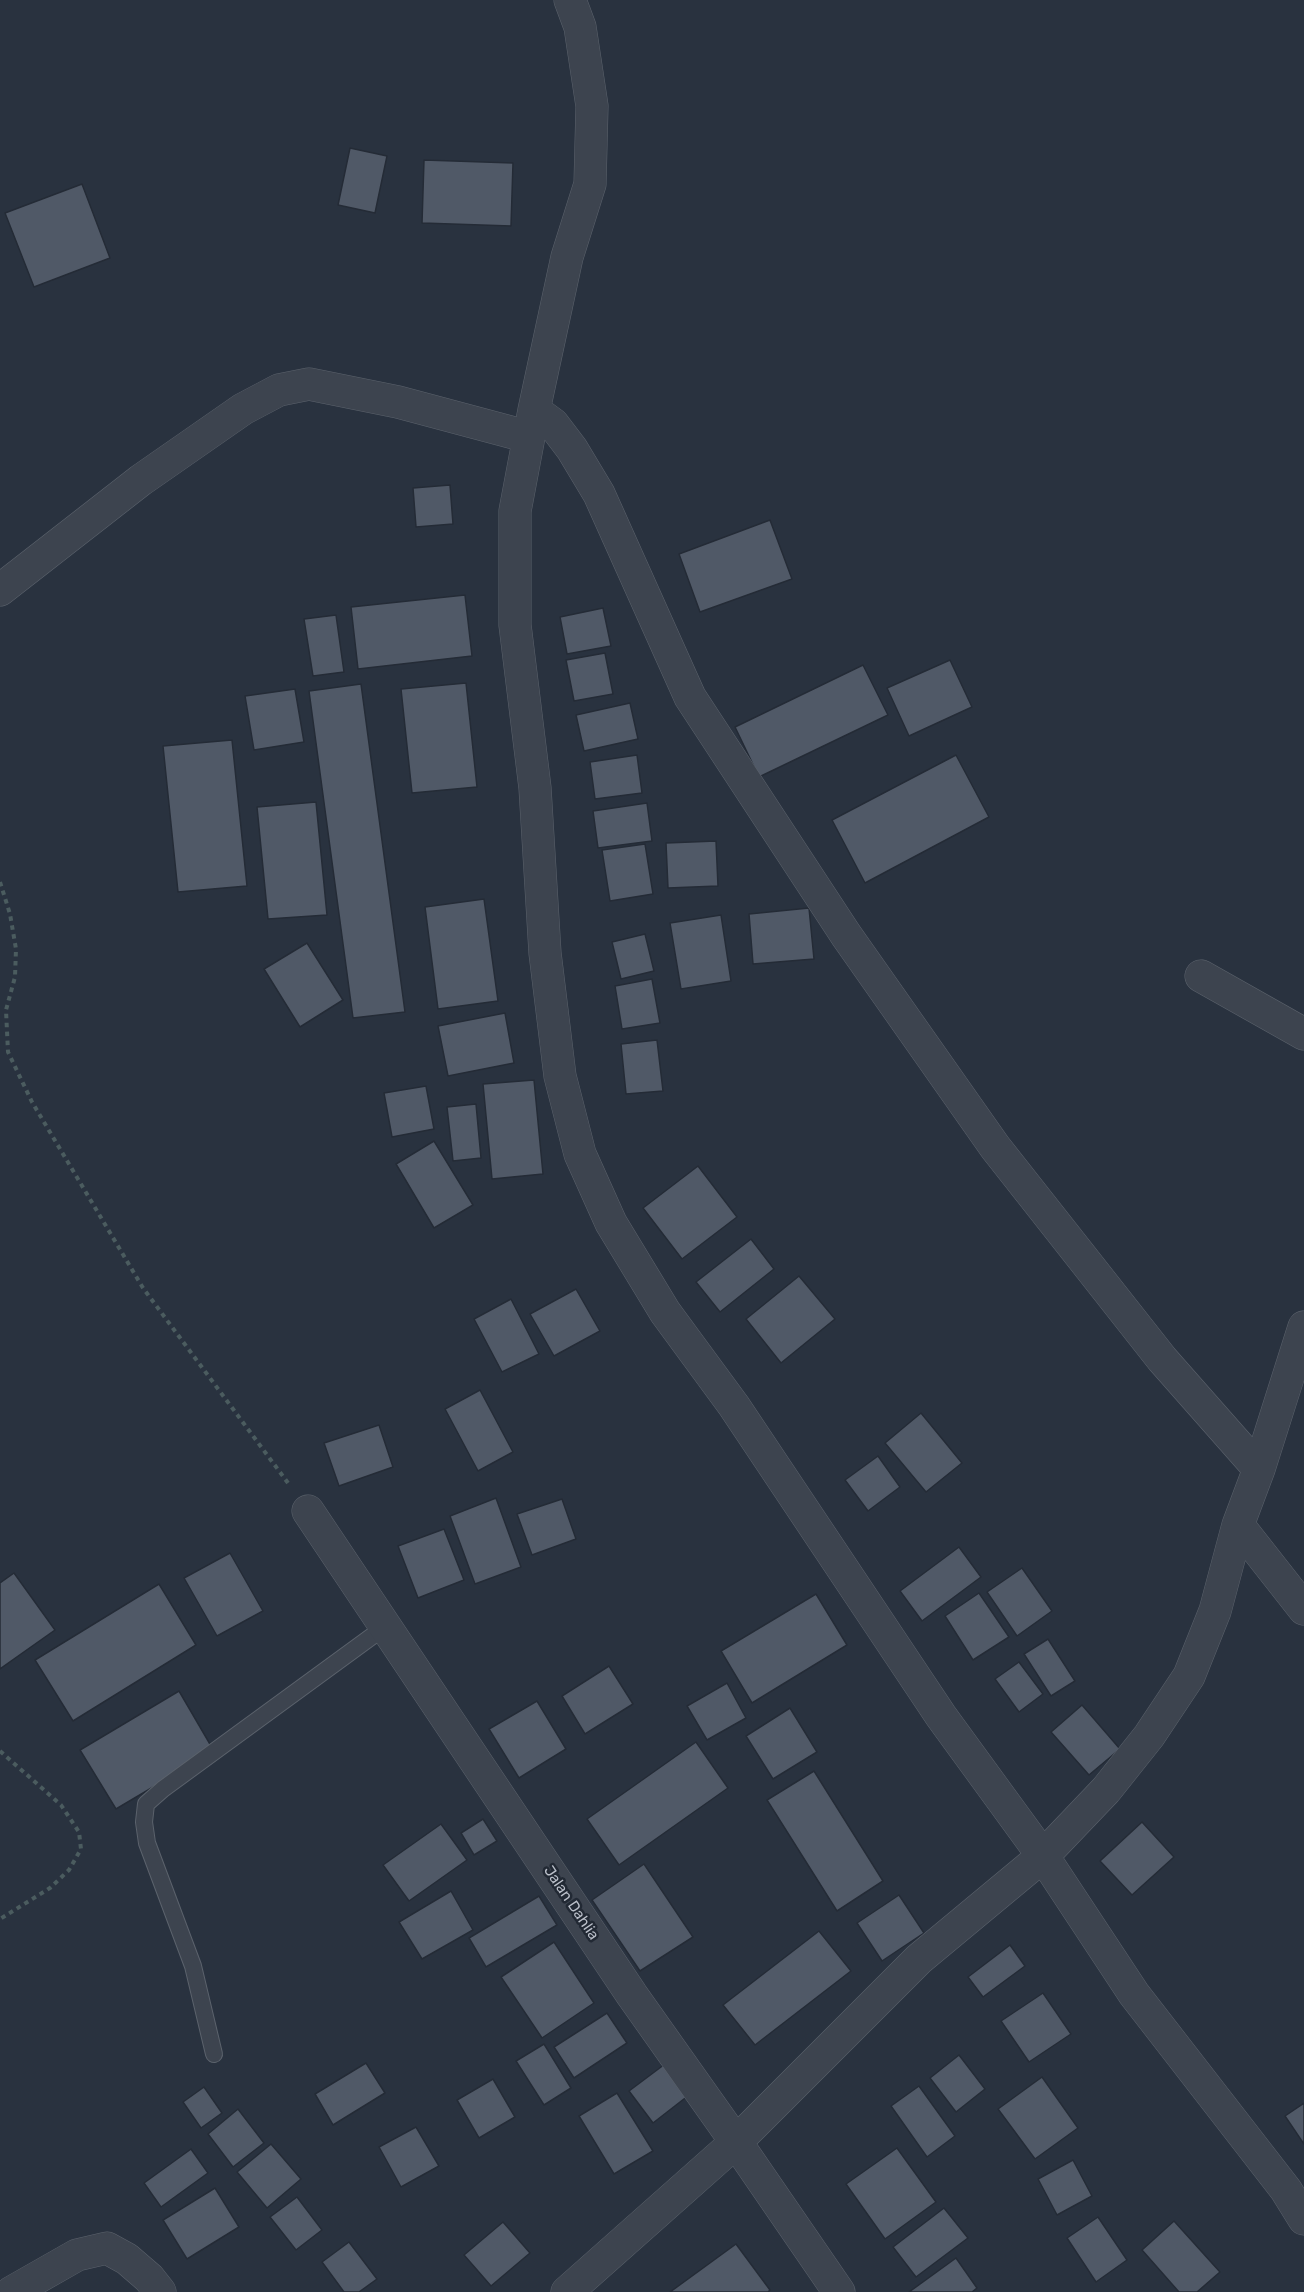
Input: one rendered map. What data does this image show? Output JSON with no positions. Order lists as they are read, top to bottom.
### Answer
{
  "streets": {
    "street": ["Jalan Dahlia"]
  }
}
